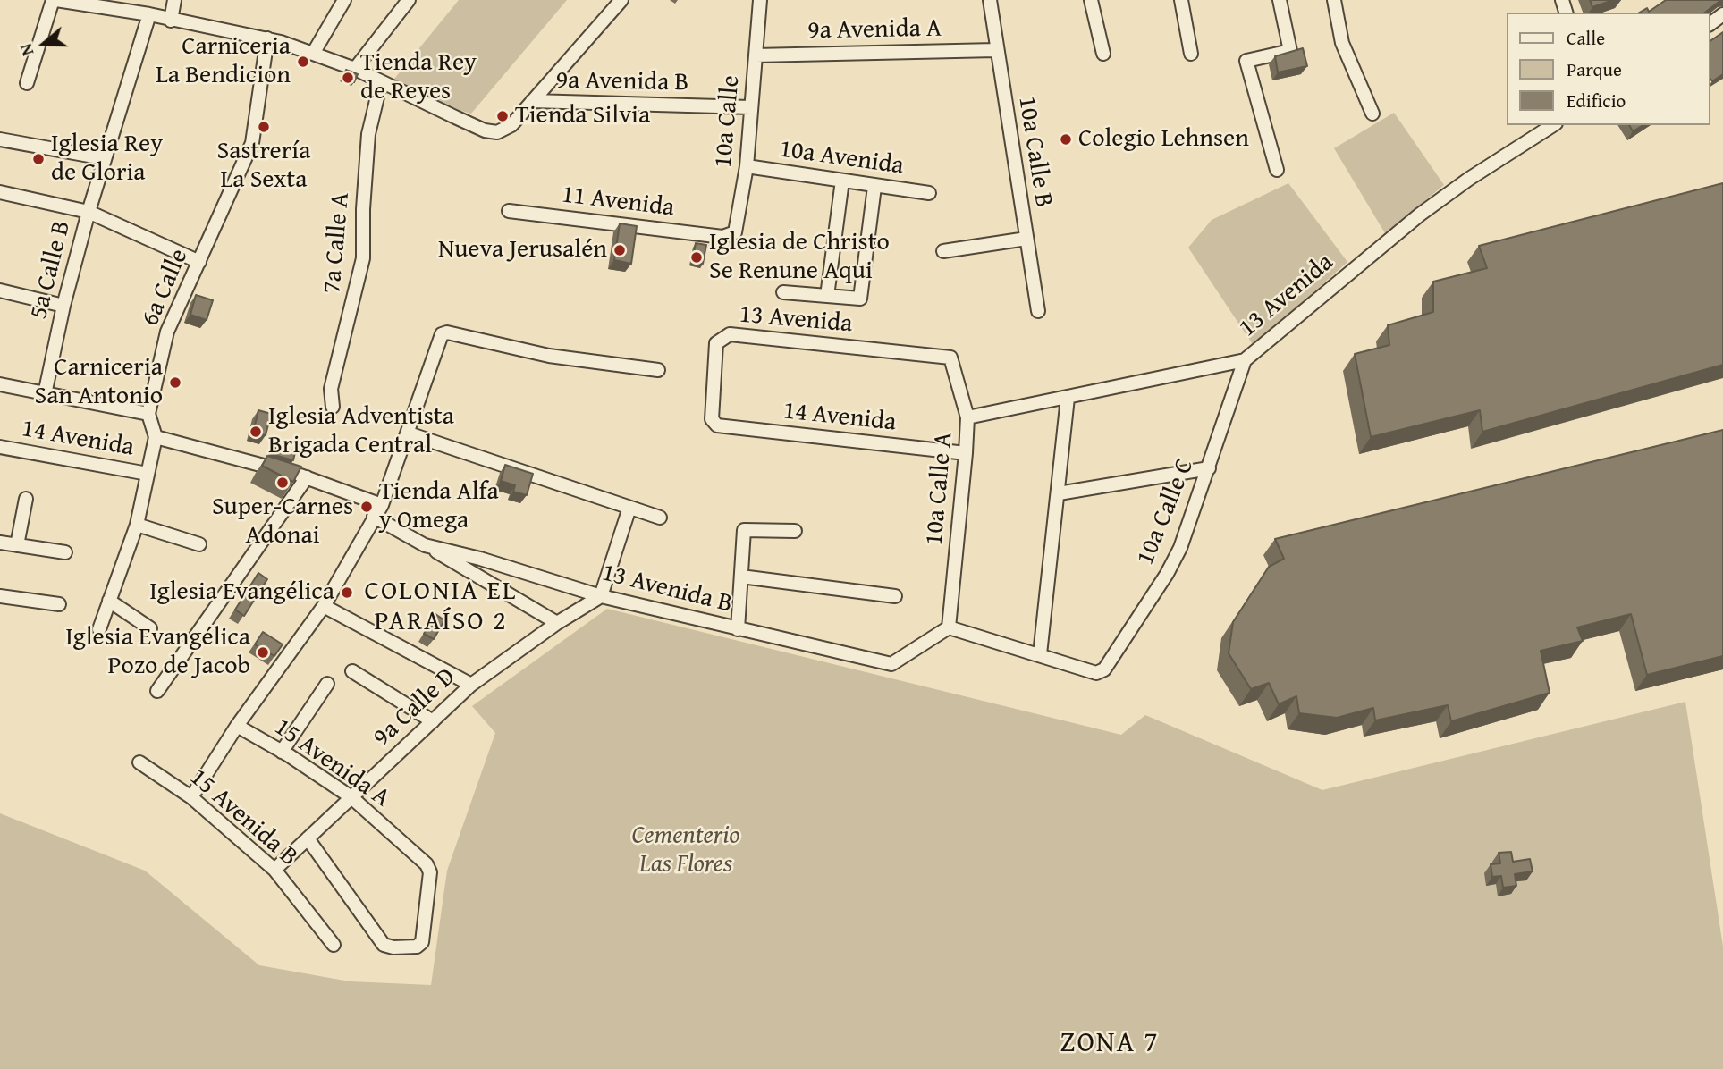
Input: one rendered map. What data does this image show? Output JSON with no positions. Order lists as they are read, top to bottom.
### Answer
{
  "streets": {
    "street": [
      "9a Avenida A",
      "9a Avenida B",
      "10a Calle",
      "10a Calle B",
      "10a Avenida",
      "11 Avenida",
      "7a Calle A",
      "5a Calle B",
      "6a Calle",
      "13 Avenida",
      "14 Avenida",
      "10a Calle A",
      "10a Calle C",
      "13 Avenida B",
      "9a Calle D",
      "15 Avenida A",
      "15 Avenida B"
    ]
  },
  "crossings": [
    ["9a Avenida A", "10a Calle"],
    ["9a Avenida A", "10a Calle B"],
    ["9a Avenida B", "10a Calle"],
    ["10a Calle", "10a Avenida"],
    ["10a Calle", "11 Avenida"],
    ["6a Calle", "14 Avenida"],
    ["13 Avenida", "14 Avenida"],
    ["13 Avenida", "10a Calle A"],
    ["13 Avenida", "10a Calle C"],
    ["14 Avenida", "10a Calle A"],
    ["10a Calle A", "13 Avenida B"],
    ["13 Avenida B", "9a Calle D"],
    ["9a Calle D", "15 Avenida A"],
    ["9a Calle D", "15 Avenida B"]
  ],
  "districts": ["COLONIA EL PARAÍSO 2", "ZONA 7"],
  "parks": ["Cementerio Las Flores"],
  "places": [
    "Carniceria La Bendicion",
    "Tienda Rey de Reyes",
    "Tienda Silvia",
    "Sastrería La Sexta",
    "Colegio Lehnsen",
    "Iglesia Rey de Gloria",
    "Nueva Jerusalén",
    "Iglesia de Christo Se Renune Aqui",
    "Carniceria San Antonio",
    "Iglesia Adventista Brigada Central",
    "Super-Carnes Adonai",
    "Tienda Alfa y Omega",
    "Iglesia Evangélica",
    "Iglesia Evangélica Pozo de Jacob"
  ],
  "legend": ["Calle", "Parque", "Edificio"],
  "north": "left"
}
